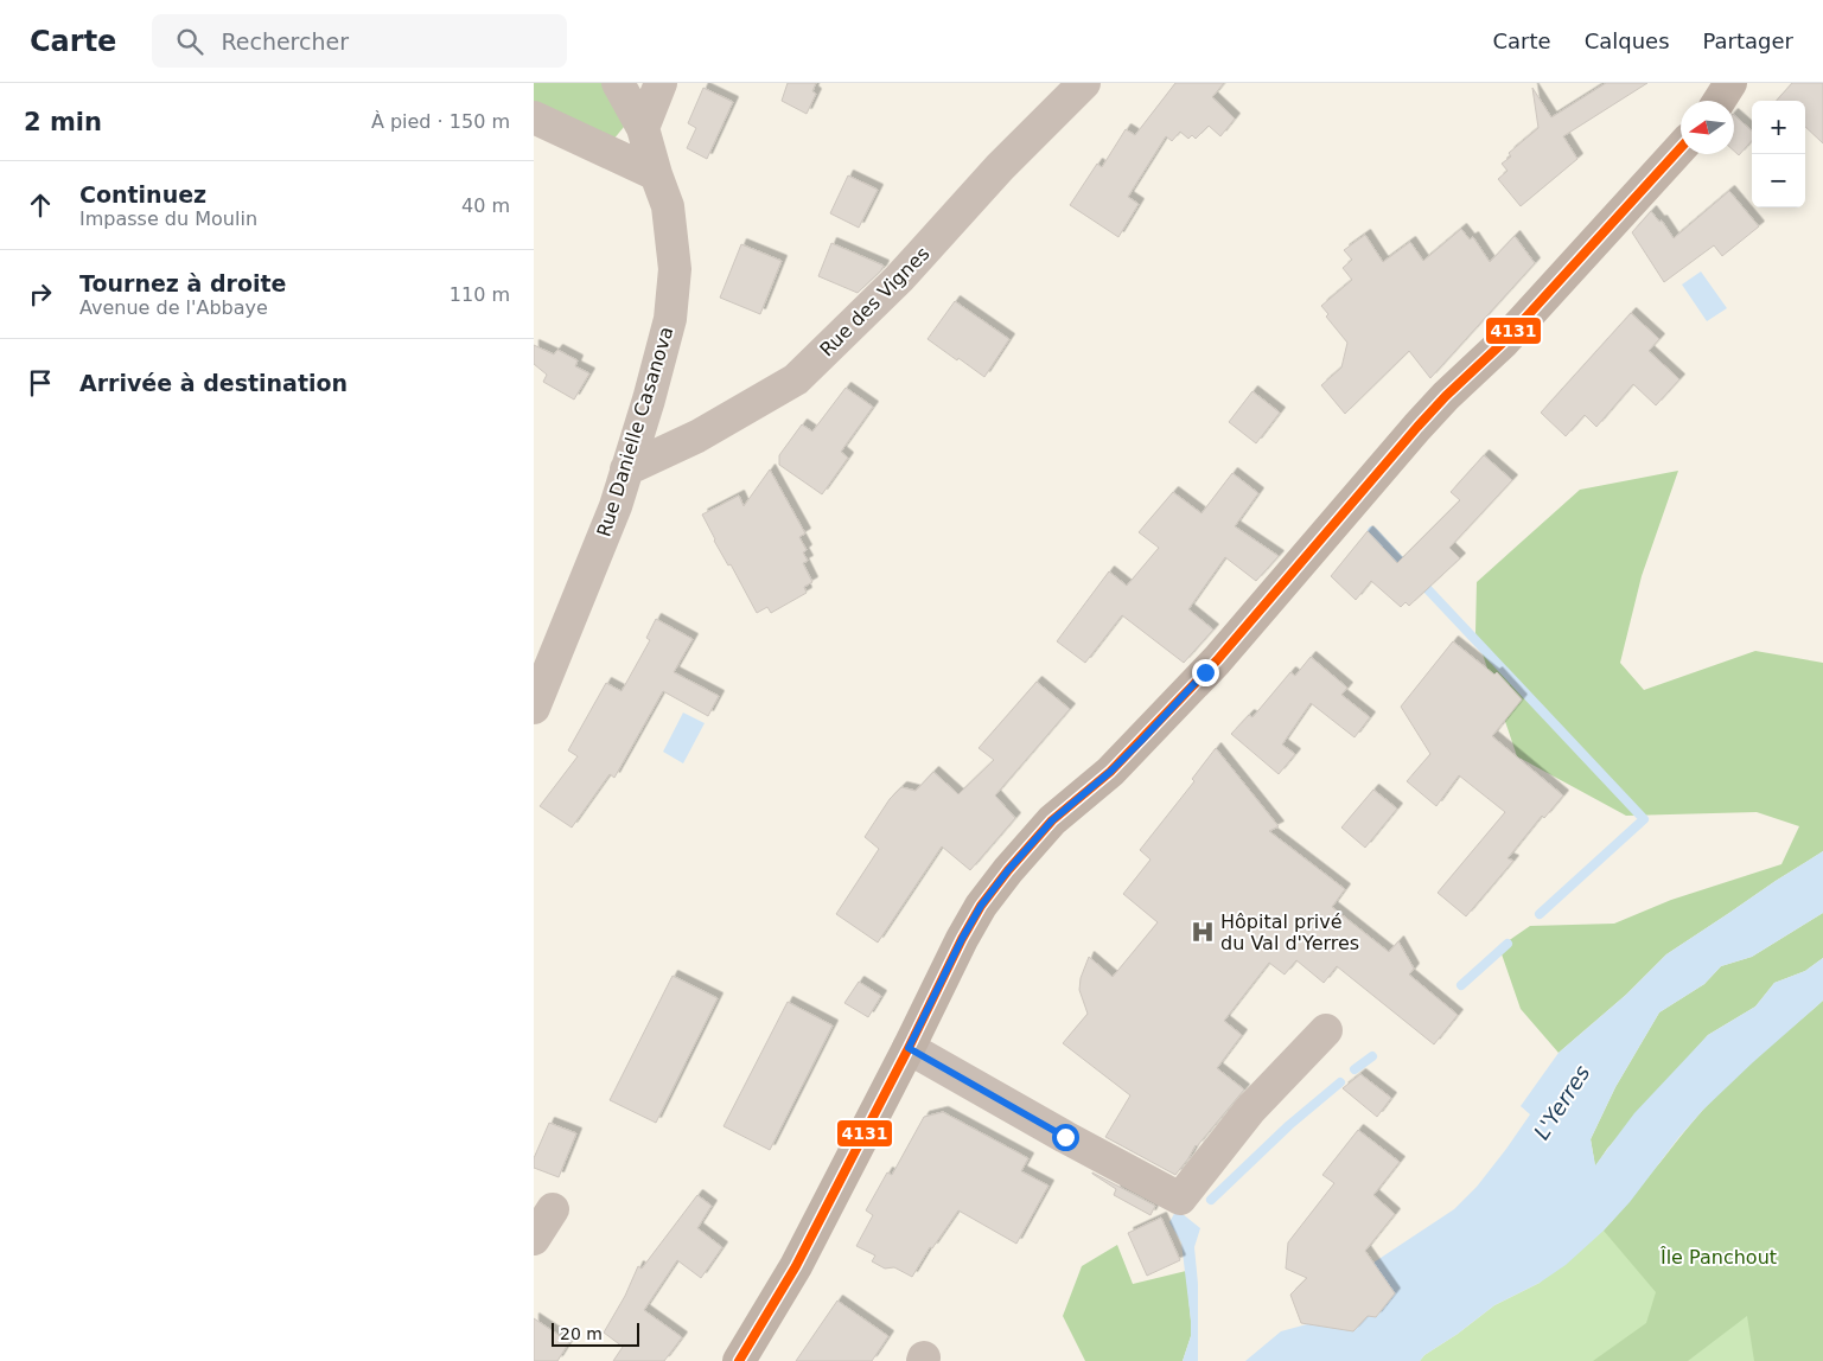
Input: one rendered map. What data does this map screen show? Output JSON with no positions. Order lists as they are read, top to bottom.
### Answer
{
  "streets": {
    "street": ["Rue des Vignes", "Rue Danielle Casanova"]
  },
  "crossings": [
    ["Rue des Vignes", "Rue Danielle Casanova"]
  ],
  "water": ["L'Yerres"],
  "parks": ["Île Panchout"],
  "places": {
    "hospital": ["Hôpital privé du Val d'Yerres"]
  },
  "lines": ["transit line 4131"],
  "scale_bar": "20 m",
  "north": "left",
  "page": {
    "header": "Carte",
    "search": "Rechercher",
    "nav": ["Carte", "Calques", "Partager"],
    "heading": ["2 min", "À pied · 150 m"],
    "map_buttons": ["+", "−"],
    "list": [
      ["Continuez", "Impasse du Moulin", "40 m"],
      ["Tournez à droite", "Avenue de l'Abbaye", "110 m"],
      "Arrivée à destination"
    ],
    "scale": "20 m"
  }
}
